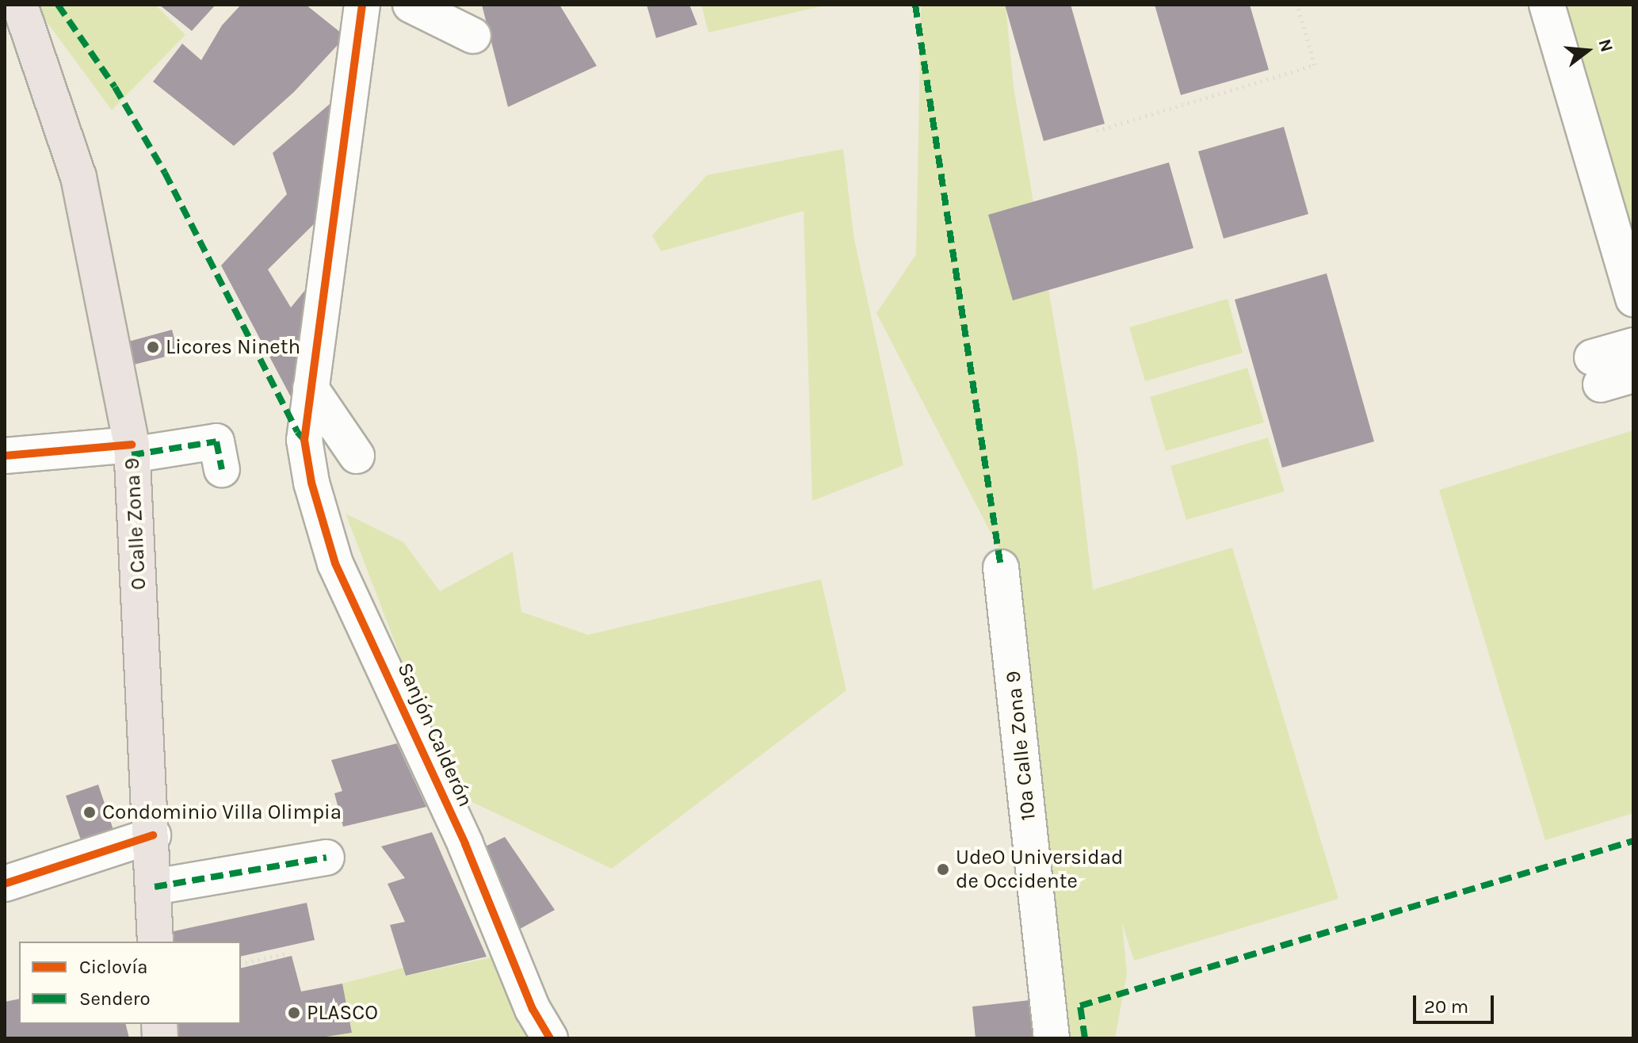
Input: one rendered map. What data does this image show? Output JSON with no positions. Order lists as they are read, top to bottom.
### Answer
{
  "streets": {
    "main road": ["0 Calle Zona 9"],
    "street": ["Sanjón Calderón", "10a Calle Zona 9"]
  },
  "places": [
    "Licores Nineth",
    "Condominio Villa Olimpia",
    "UdeO Universidad de Occidente",
    "PLASCO"
  ],
  "legend": ["Ciclovía", "Sendero"],
  "scale_bar": "20 m",
  "north": "right"
}
